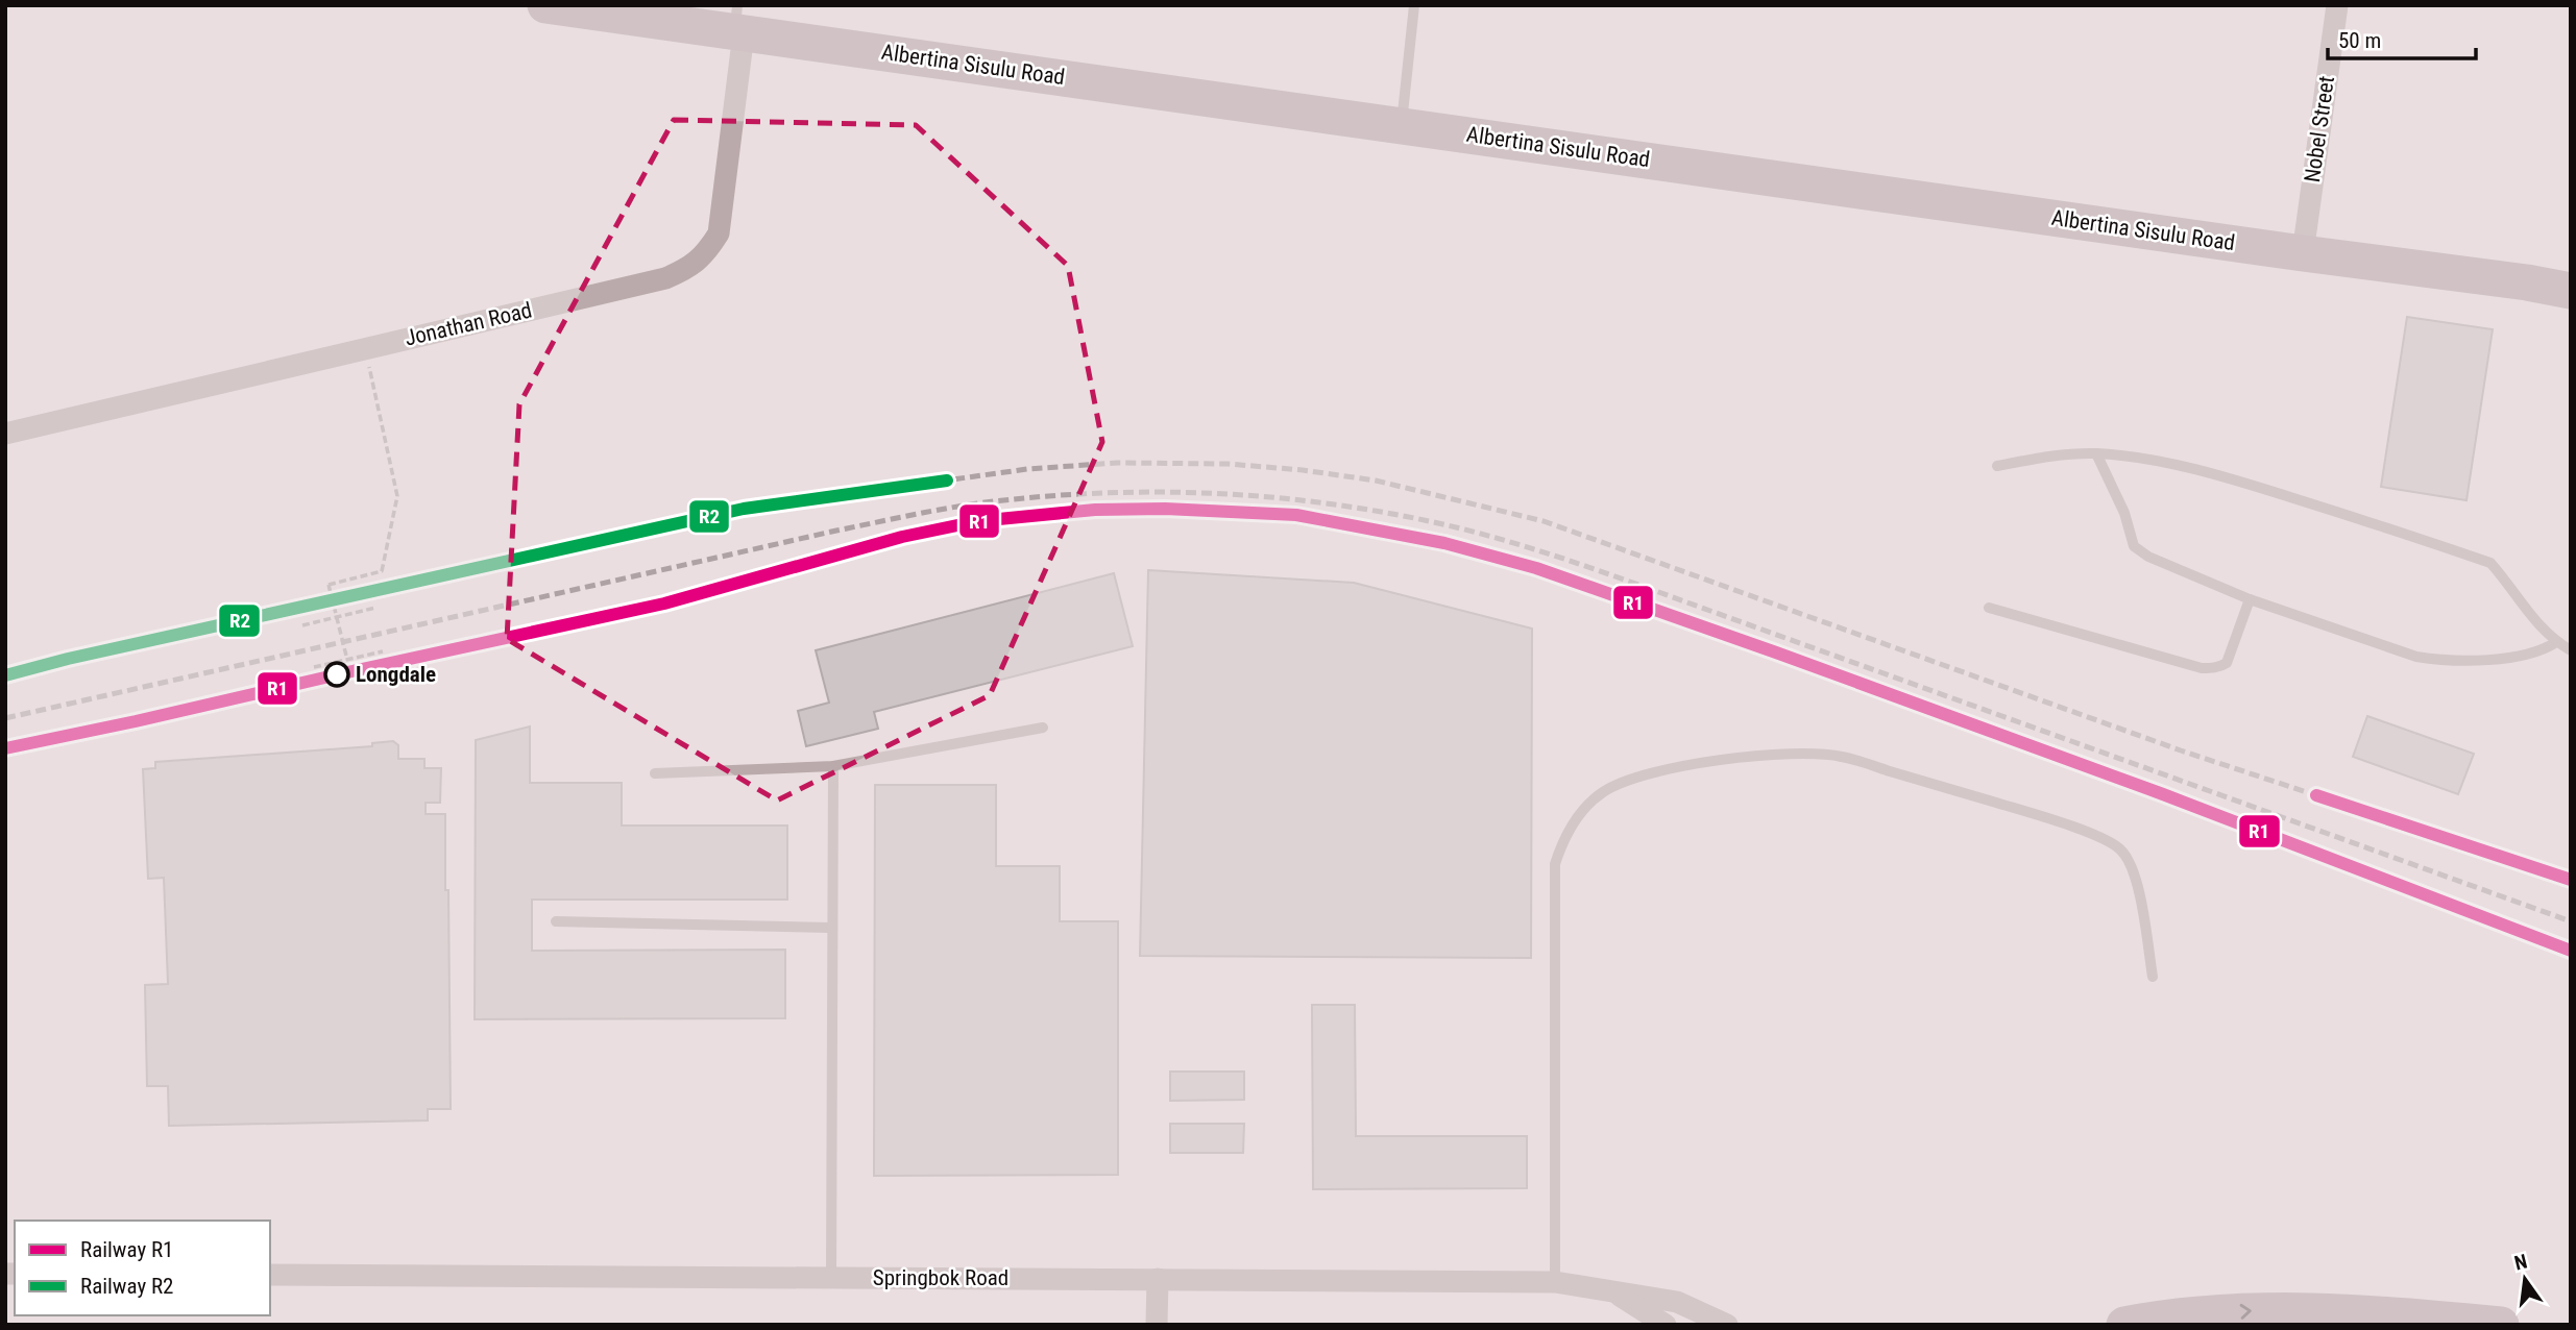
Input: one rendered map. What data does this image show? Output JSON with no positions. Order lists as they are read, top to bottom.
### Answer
{
  "streets": {
    "main road": ["Albertina Sisulu Road"],
    "street": ["Nobel Street", "Jonathan Road", "Springbok Road"]
  },
  "crossings": [
    ["Albertina Sisulu Road", "Nobel Street"],
    ["Albertina Sisulu Road", "Jonathan Road"]
  ],
  "places": ["Longdale"],
  "lines": ["rail line R2", "rail line R1"],
  "legend": ["Railway R1", "Railway R2"],
  "scale_bar": "50 m",
  "north": "top"
}
